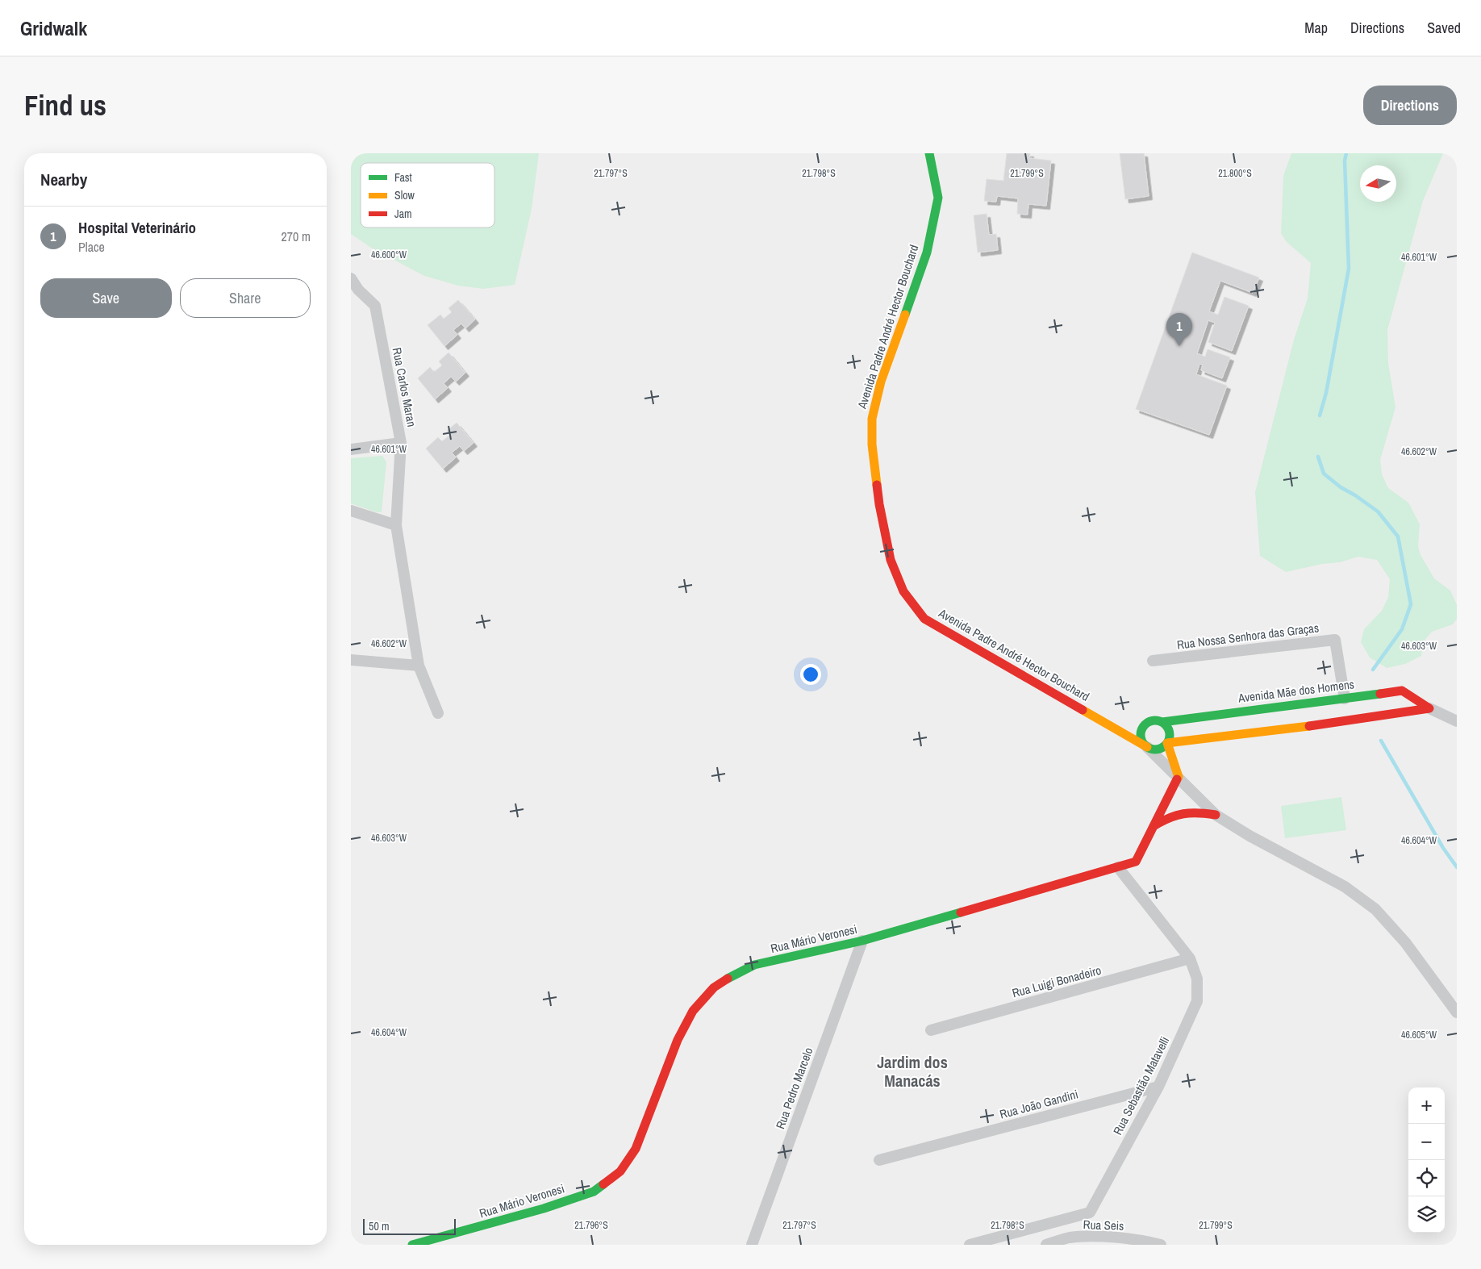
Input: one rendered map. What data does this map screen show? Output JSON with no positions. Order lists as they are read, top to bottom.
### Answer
{
  "streets": {
    "street": [
      "Avenida Padre André Hector Bouchard",
      "Rua Carlos Maran",
      "Rua Nossa Senhora das Graças",
      "Avenida Mãe dos Homens",
      "Rua Mário Veronesi",
      "Rua Luigi Bonadeiro",
      "Rua Sebastião Matavelli",
      "Rua Pedro Marcelo",
      "Rua João Gandini",
      "Rua Seis"
    ]
  },
  "crossings": [
    ["Avenida Padre André Hector Bouchard", "Avenida Mãe dos Homens"],
    ["Rua Nossa Senhora das Graças", "Avenida Mãe dos Homens"],
    ["Rua Mário Veronesi", "Rua Sebastião Matavelli"],
    ["Rua Mário Veronesi", "Rua Pedro Marcelo"],
    ["Rua Luigi Bonadeiro", "Rua Sebastião Matavelli"],
    ["Rua Sebastião Matavelli", "Rua João Gandini"]
  ],
  "districts": ["Jardim dos Manacás"],
  "legend": ["Fast", "Slow", "Jam"],
  "scale_bar": "50 m",
  "north": "left",
  "page": {
    "header": "Gridwalk",
    "nav": ["Map", "Directions", "Saved"],
    "buttons": [
      "Directions",
      ["Save", "Share"]
    ],
    "title": "Find us",
    "heading": "Nearby",
    "list": [
      {
        "mark": "1",
        "name": "Hospital Veterinário",
        "note": "Place",
        "value": "270 m"
      }
    ],
    "pins": "1",
    "map_buttons": ["+", "−"],
    "scale": "50 m"
  },
  "coordinates": [
    "21.797°S",
    "21.798°S",
    "21.799°S",
    "21.800°S",
    "46.600°W",
    "46.601°W",
    "46.602°W",
    "46.603°W",
    "46.604°W",
    "46.605°W",
    "21.796°S"
  ]
}
